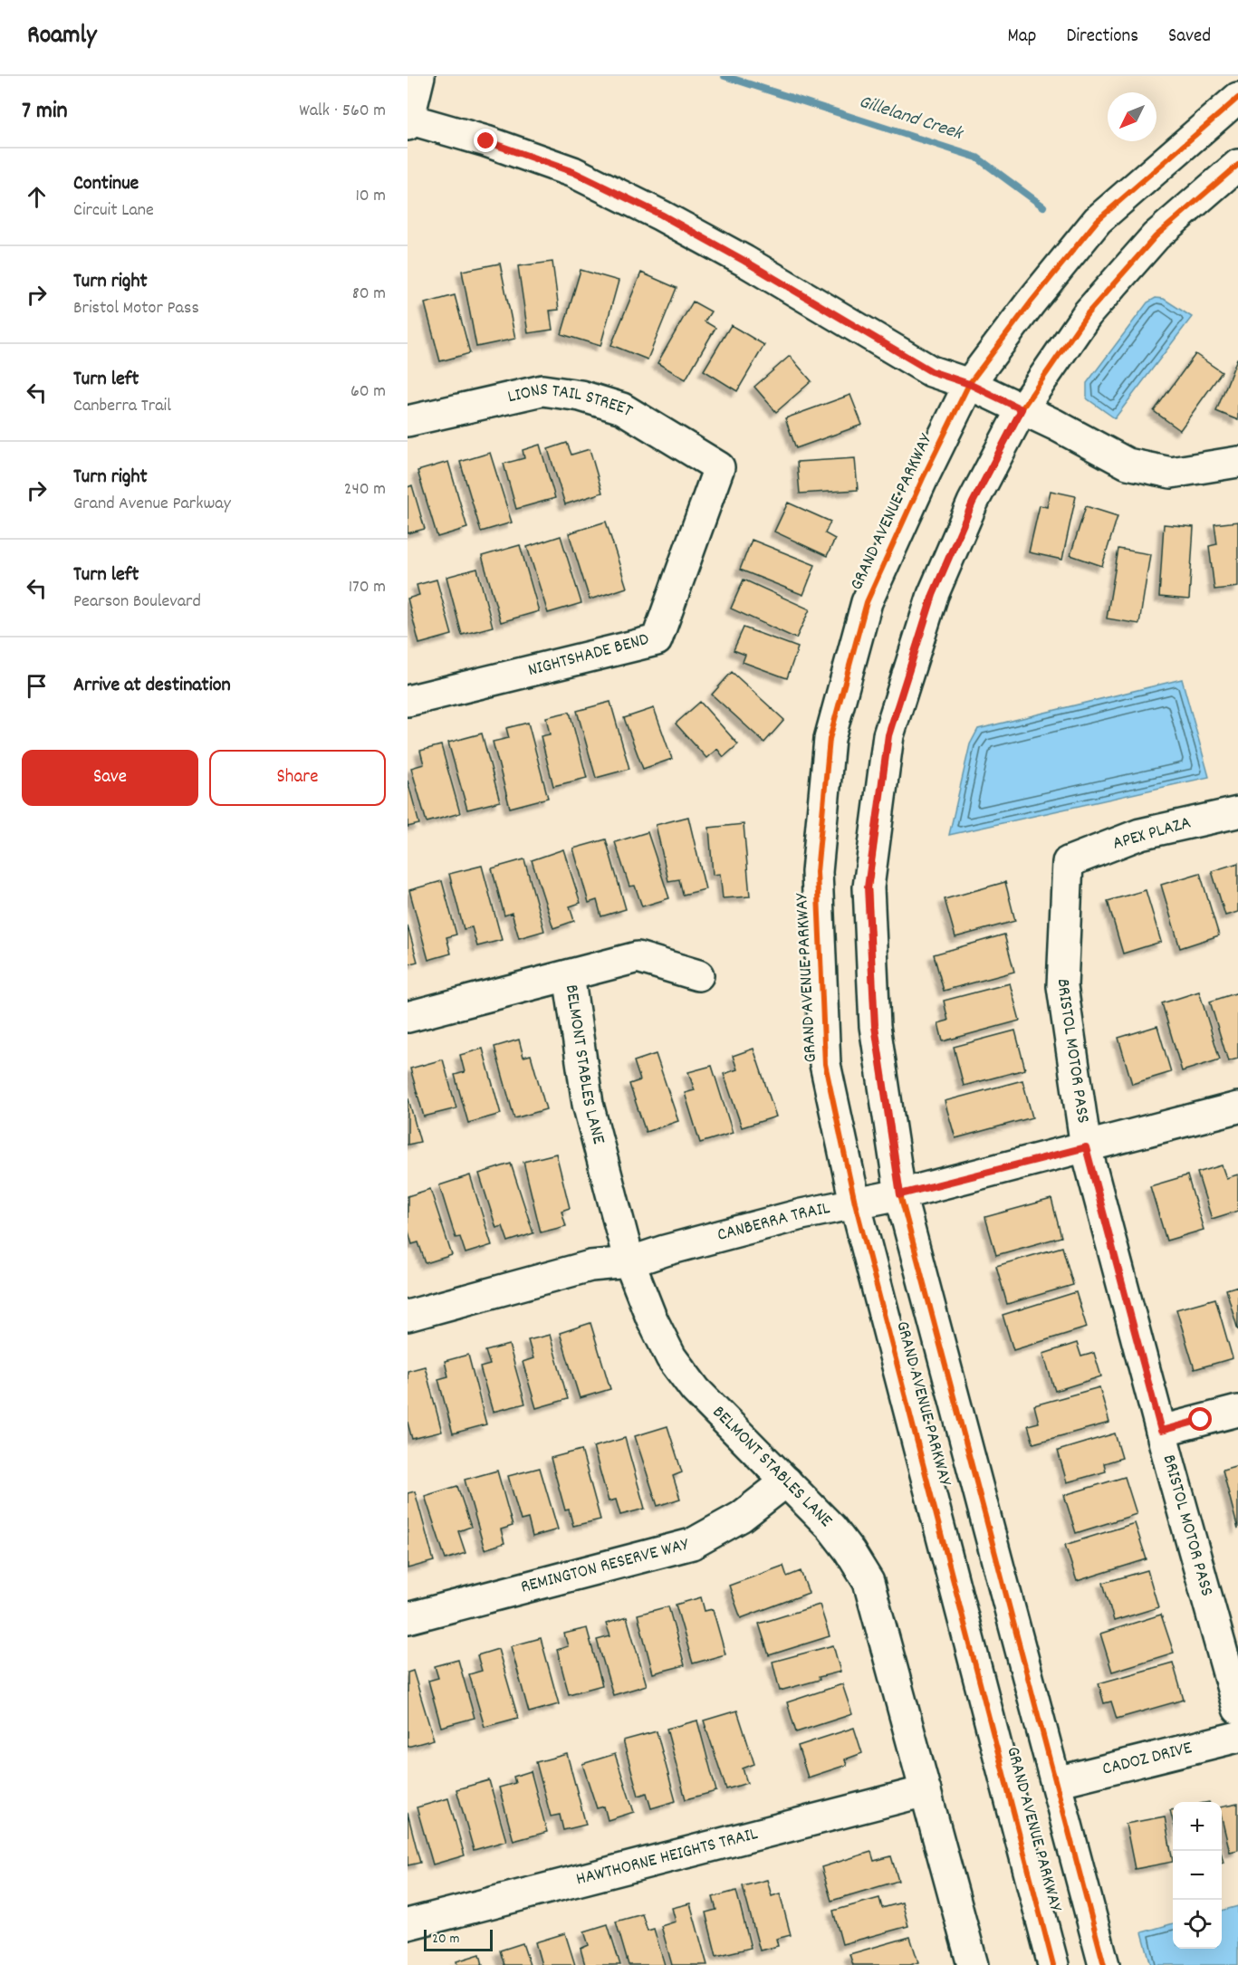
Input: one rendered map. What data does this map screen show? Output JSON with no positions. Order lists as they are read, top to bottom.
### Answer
{
  "streets": {
    "street": [
      "LIONS TAIL STREET",
      "GRAND AVENUE PARKWAY",
      "NIGHTSHADE BEND",
      "APEX PLAZA",
      "BRISTOL MOTOR PASS",
      "BELMONT STABLES LANE",
      "CANBERRA TRAIL",
      "REMINGTON RESERVE WAY",
      "CADOZ DRIVE",
      "HAWTHORNE HEIGHTS TRAIL"
    ]
  },
  "crossings": [
    ["LIONS TAIL STREET", "NIGHTSHADE BEND"],
    ["GRAND AVENUE PARKWAY", "CANBERRA TRAIL"],
    ["GRAND AVENUE PARKWAY", "CADOZ DRIVE"],
    ["APEX PLAZA", "BRISTOL MOTOR PASS"],
    ["BRISTOL MOTOR PASS", "CANBERRA TRAIL"],
    ["BELMONT STABLES LANE", "CANBERRA TRAIL"],
    ["BELMONT STABLES LANE", "REMINGTON RESERVE WAY"],
    ["BELMONT STABLES LANE", "HAWTHORNE HEIGHTS TRAIL"]
  ],
  "water": ["Gilleland Creek"],
  "scale_bar": "20 m",
  "north": "bottom left",
  "page": {
    "header": "Roamly",
    "nav": ["Map", "Directions", "Saved"],
    "heading": ["7 min", "Walk · 560 m"],
    "list": [
      ["Continue", "Circuit Lane", "10 m"],
      ["Turn right", "Bristol Motor Pass", "80 m"],
      ["Turn left", "Canberra Trail", "60 m"],
      ["Turn right", "Grand Avenue Parkway", "240 m"],
      ["Turn left", "Pearson Boulevard", "170 m"],
      "Arrive at destination"
    ],
    "buttons": ["Save", "Share"],
    "map_buttons": ["+", "−"],
    "scale": "20 m"
  }
}
